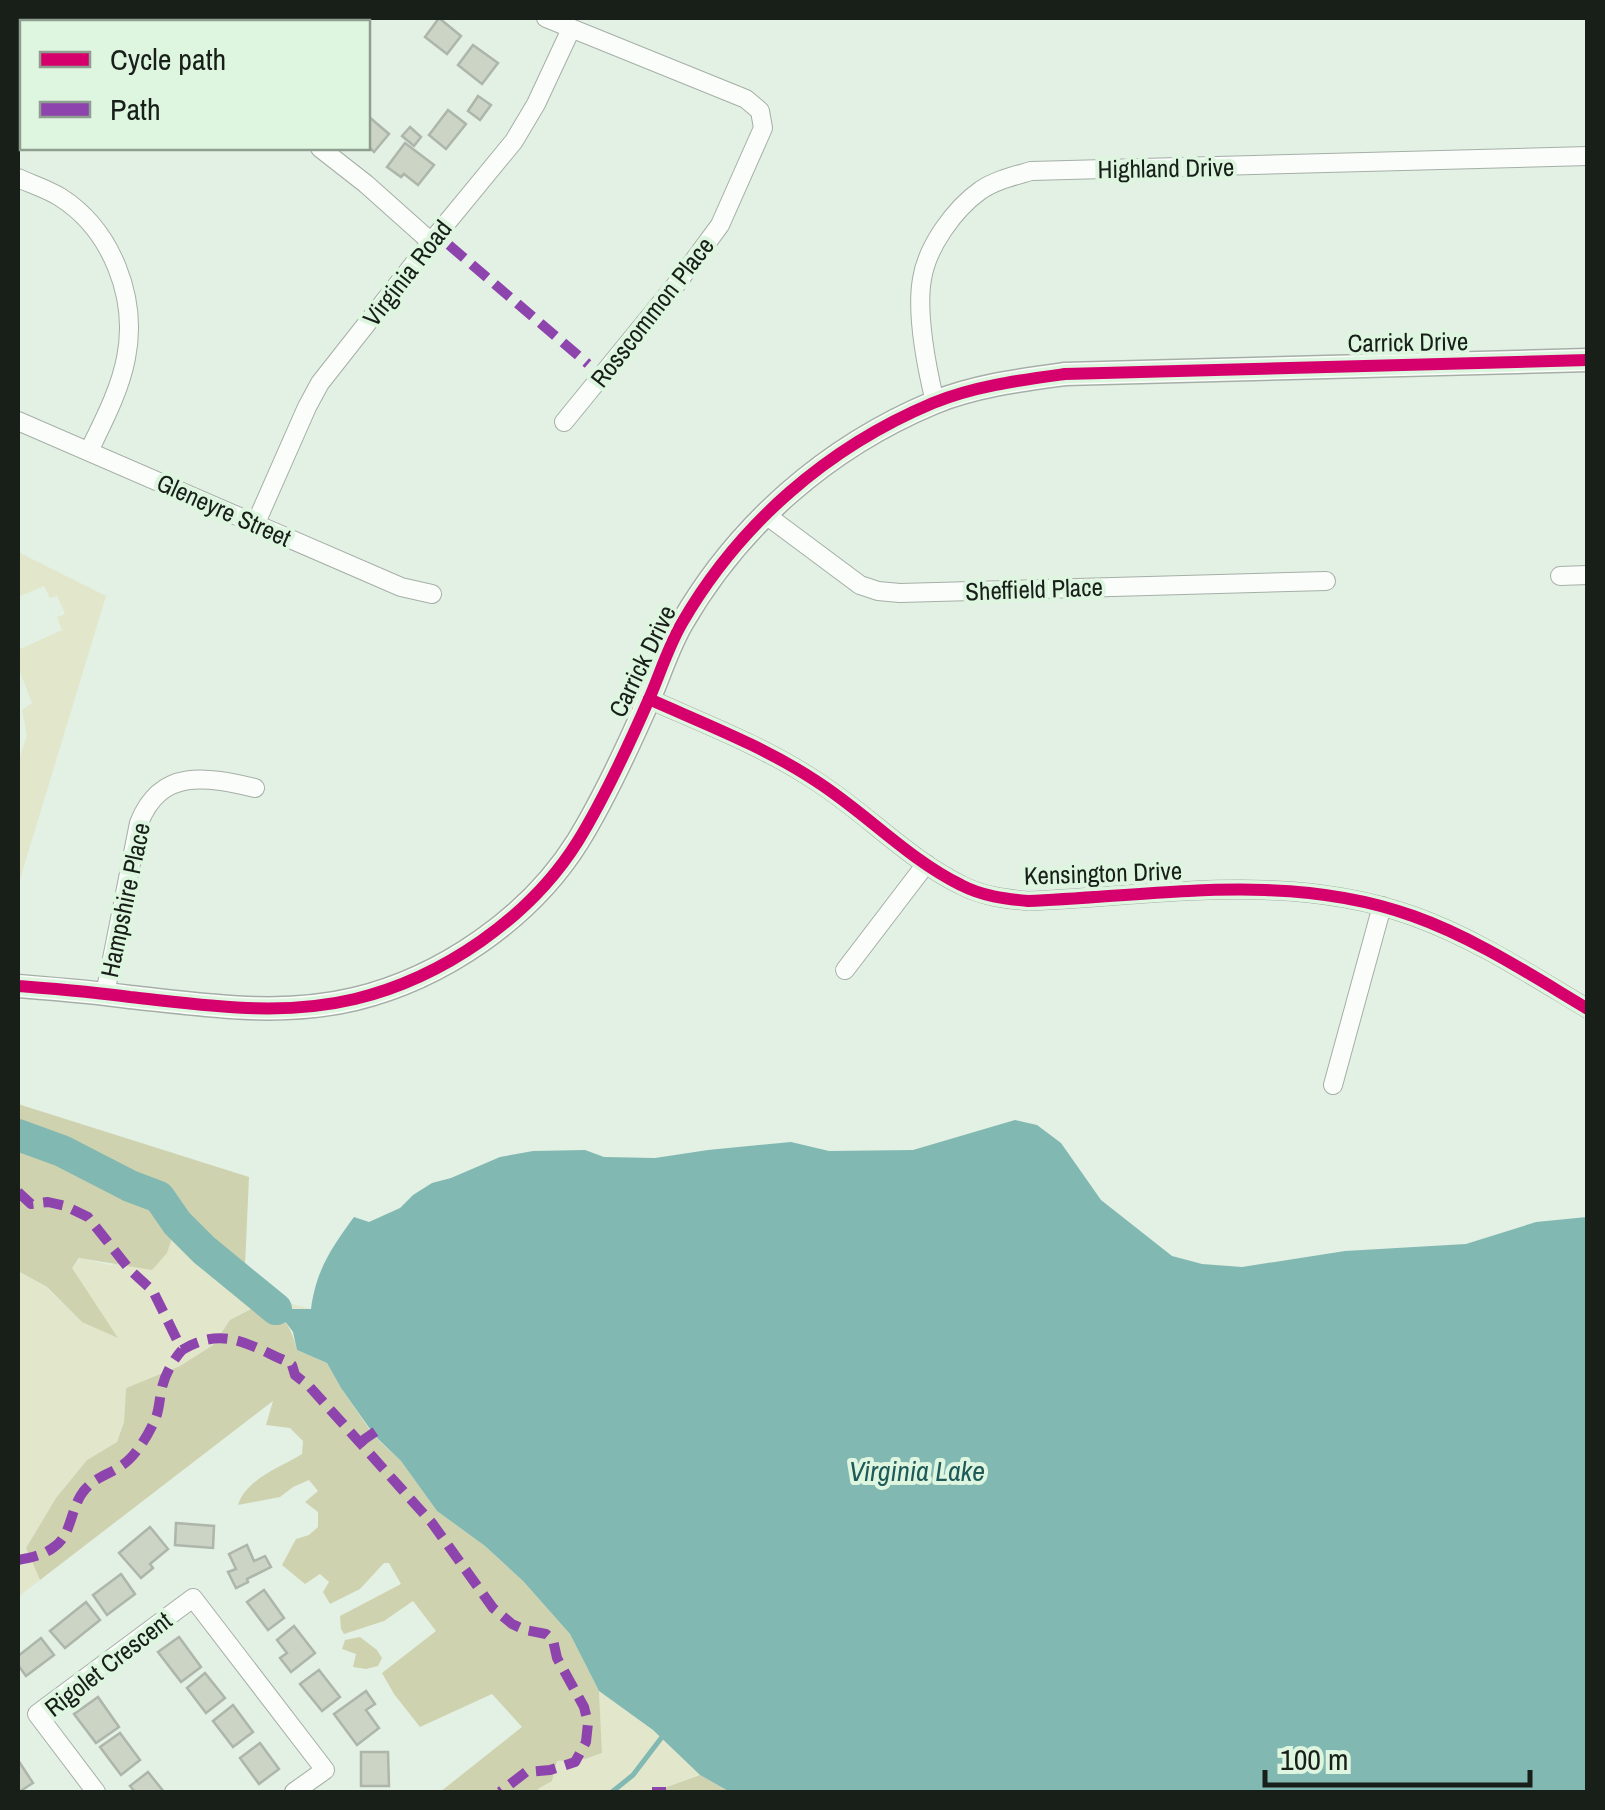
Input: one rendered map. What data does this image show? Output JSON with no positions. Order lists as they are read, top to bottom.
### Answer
{
  "streets": {
    "street": [
      "Highland Drive",
      "Virginia Road",
      "Rosscommon Place",
      "Carrick Drive",
      "Gleneyre Street",
      "Sheffield Place",
      "Kensington Drive",
      "Hampshire Place",
      "Rigolet Crescent"
    ]
  },
  "crossings": [
    ["Highland Drive", "Carrick Drive"],
    ["Virginia Road", "Rosscommon Place"],
    ["Virginia Road", "Gleneyre Street"],
    ["Carrick Drive", "Sheffield Place"],
    ["Carrick Drive", "Kensington Drive"],
    ["Carrick Drive", "Hampshire Place"]
  ],
  "water": ["Virginia Lake"],
  "legend": ["Cycle path", "Path"],
  "scale_bar": "100 m"
}
